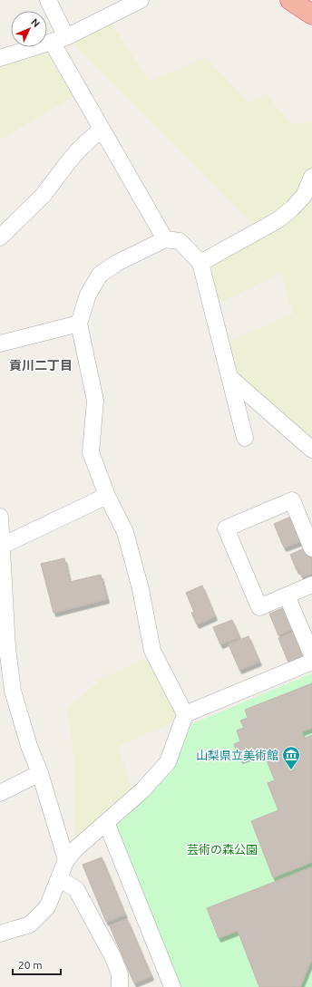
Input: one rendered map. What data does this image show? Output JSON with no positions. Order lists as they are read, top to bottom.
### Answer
{
  "districts": ["貢川二丁目"],
  "parks": ["芸術の森公園"],
  "places": {
    "museum": ["山梨県立美術館"]
  },
  "scale_bar": "20 m",
  "north": "top right"
}
